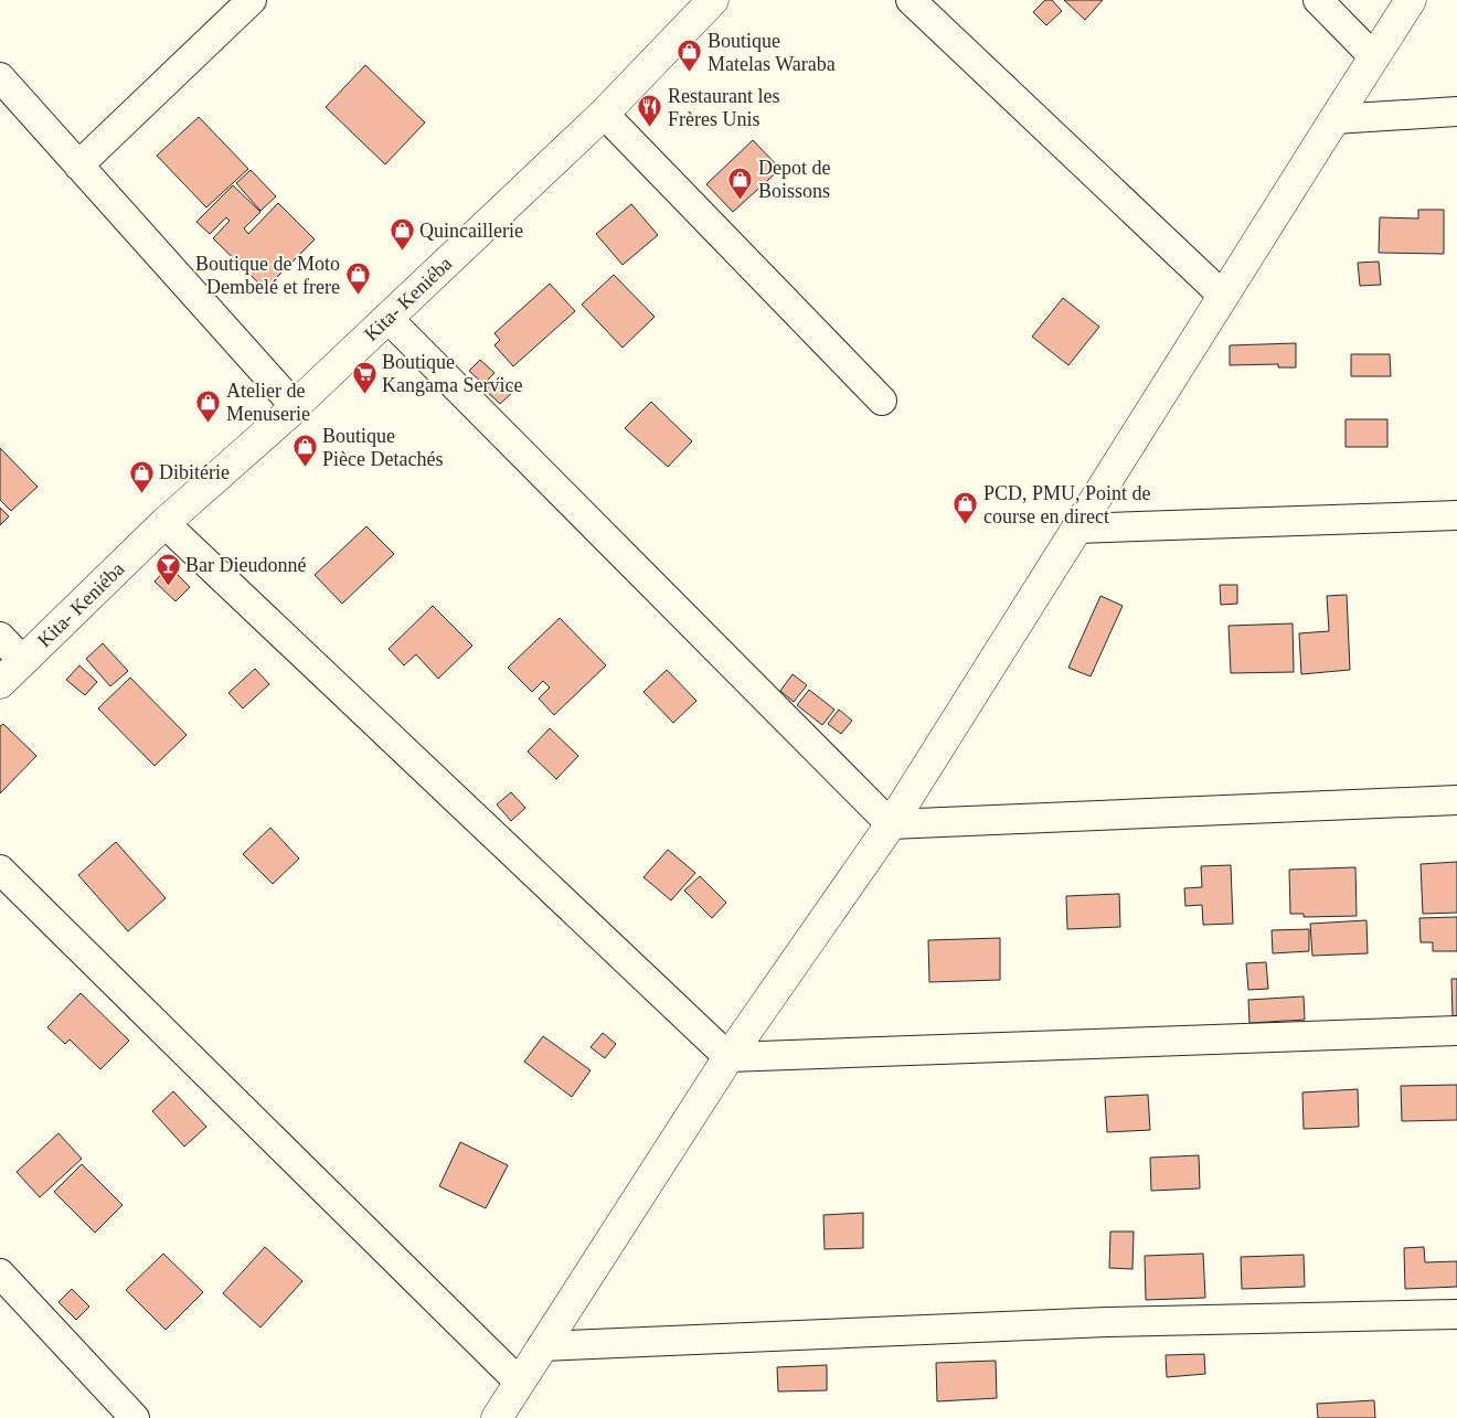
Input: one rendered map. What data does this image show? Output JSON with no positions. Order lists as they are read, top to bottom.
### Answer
{
  "streets": {
    "street": ["Kita- Keniéba"]
  },
  "places": {
    "shop": [
      "Boutique Matelas Waraba",
      "Depot de Boissons",
      "Quincaillerie",
      "Boutique de Moto Dembelé et frere",
      "Atelier de Menuserie",
      "Boutique Pièce Detachés",
      "Dibitérie",
      "PCD, PMU, Point de course en direct"
    ],
    "restaurant": ["Restaurant les Frères Unis"],
    "supermarket": ["Boutique Kangama Service"],
    "bar": ["Bar Dieudonné"]
  }
}
